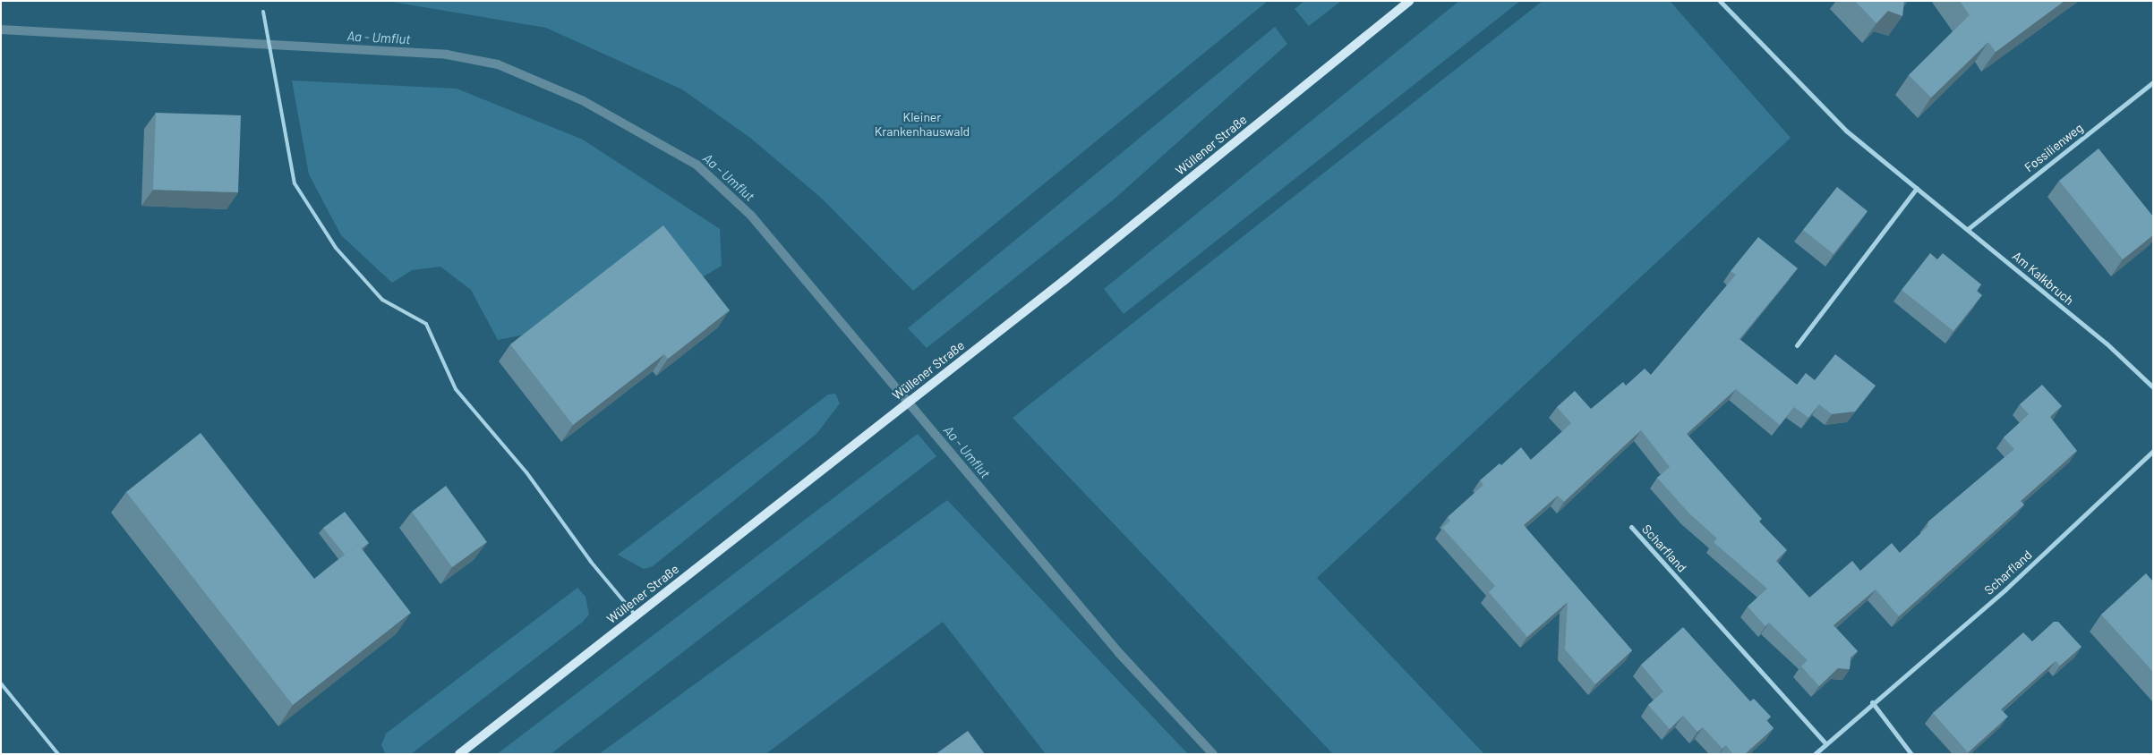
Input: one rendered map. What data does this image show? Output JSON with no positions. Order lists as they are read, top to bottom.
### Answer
{
  "streets": {
    "main road": ["Wüllener Straße"],
    "street": ["Fossilienweg", "Am Kalkbruch", "Scharfland"]
  },
  "crossings": [
    ["Fossilienweg", "Am Kalkbruch"]
  ],
  "water": ["Aa - Umflut"],
  "parks": ["Kleiner Krankenhauswald"]
}
